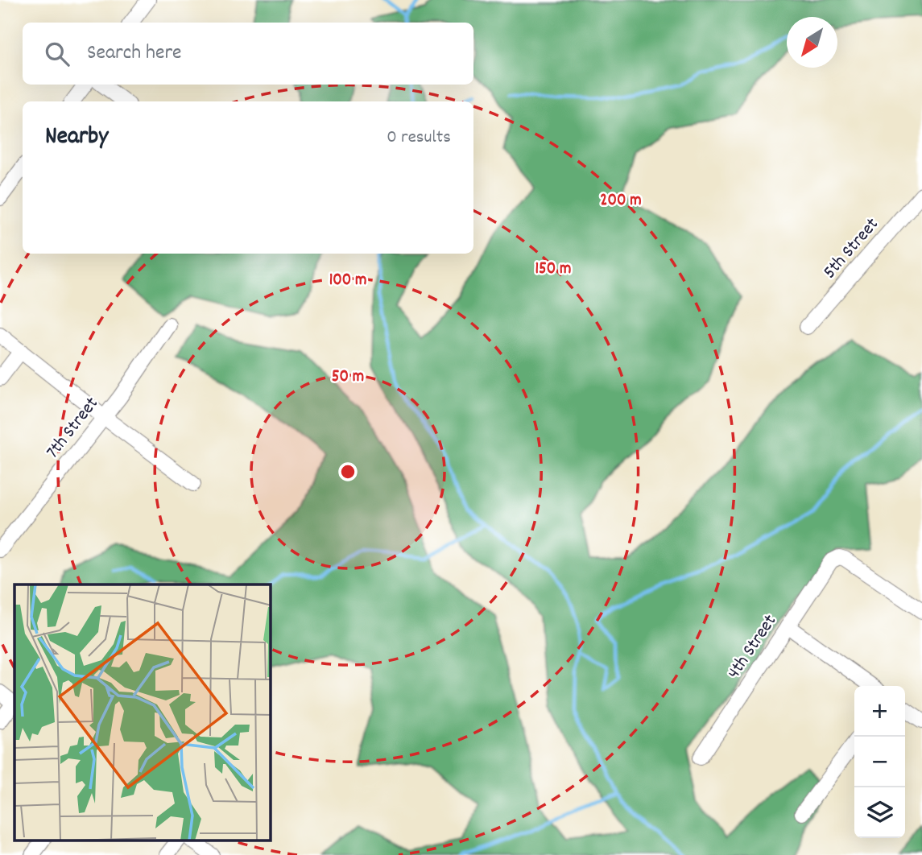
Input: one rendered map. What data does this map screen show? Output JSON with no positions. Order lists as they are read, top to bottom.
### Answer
{
  "streets": {
    "street": ["5th Street", "7th Street", "4th Street"]
  },
  "north": "bottom left",
  "page": {
    "search": "Search here",
    "heading": ["Nearby", "0 results"],
    "map_buttons": ["+", "−"]
  },
  "rings": [
    "200 m",
    "150 m",
    "100 m",
    "50 m"
  ]
}
